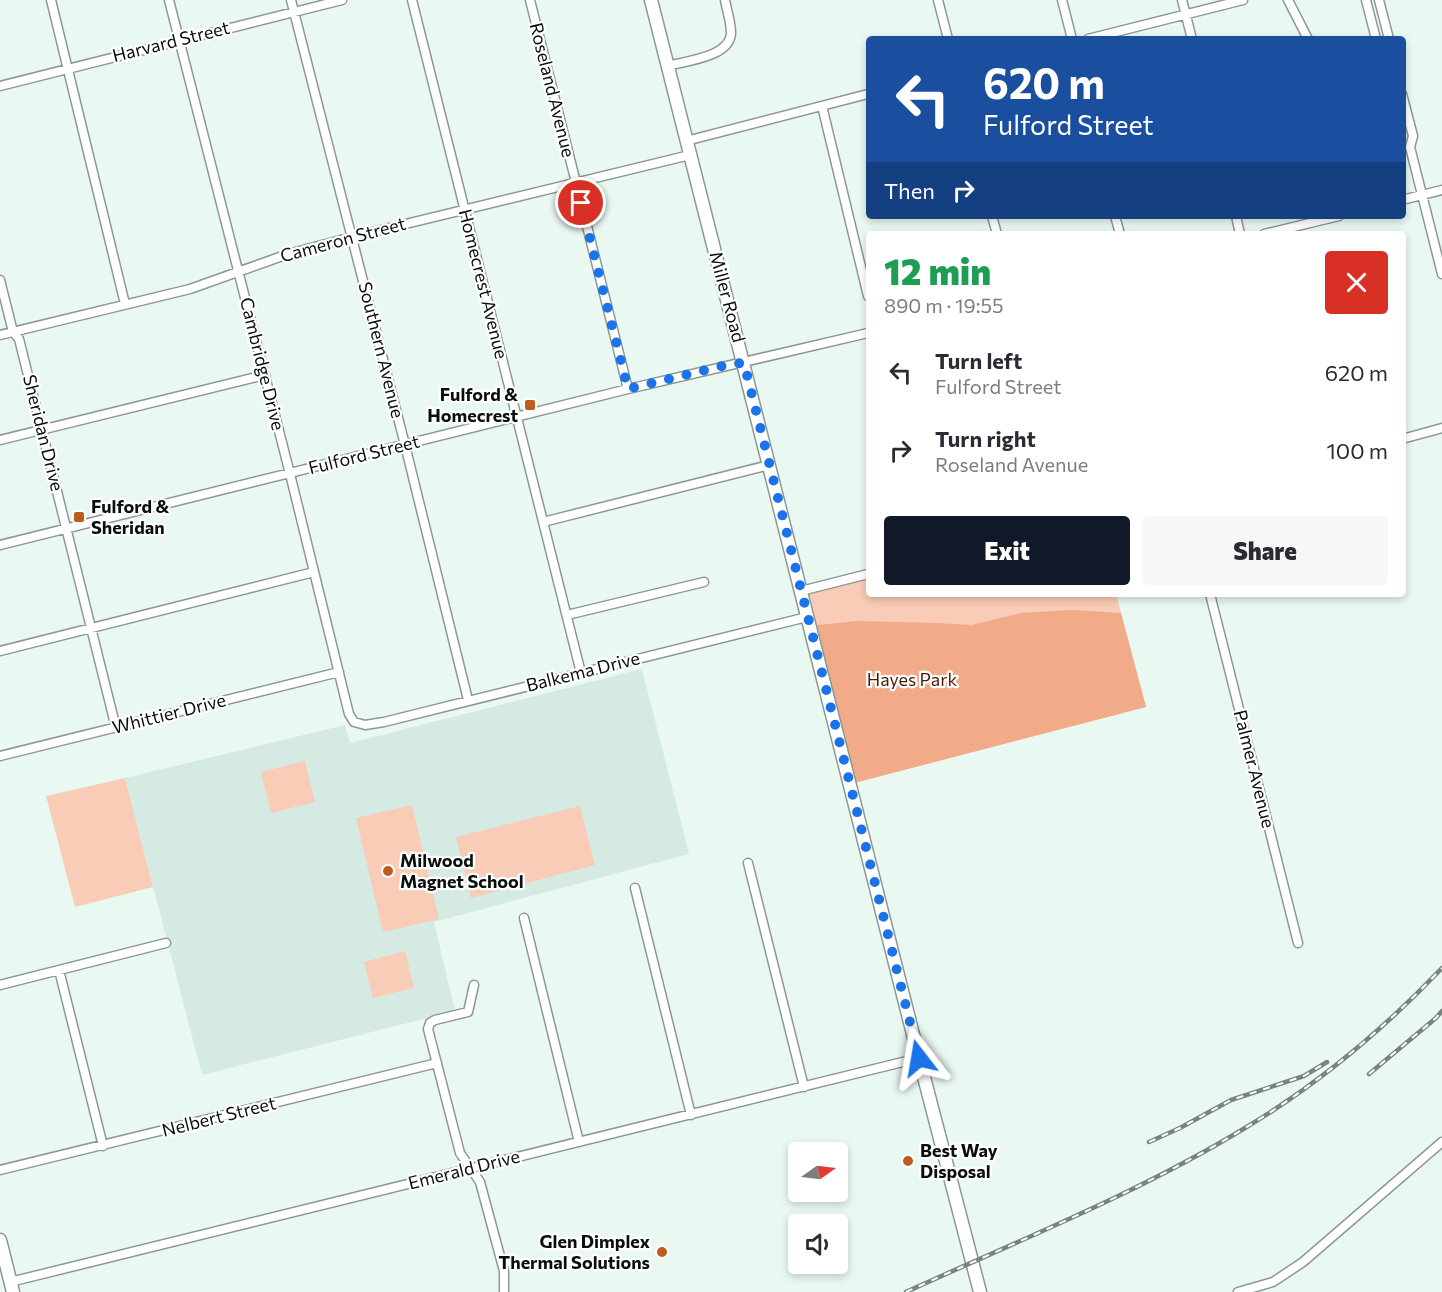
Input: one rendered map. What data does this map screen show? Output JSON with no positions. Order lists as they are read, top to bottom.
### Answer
{
  "streets": {
    "street": [
      "Harvard Street",
      "Roseland Avenue",
      "Cameron Street",
      "Homecrest Avenue",
      "Miller Road",
      "Southern Avenue",
      "Cambridge Drive",
      "Sheridan Drive",
      "Fulford Street",
      "Balkema Drive",
      "Whittier Drive",
      "Palmer Avenue",
      "Nelbert Street",
      "Emerald Drive"
    ]
  },
  "crossings": [
    ["Harvard Street", "Southern Avenue"],
    ["Harvard Street", "Cambridge Drive"],
    ["Roseland Avenue", "Cameron Street"],
    ["Roseland Avenue", "Fulford Street"],
    ["Cameron Street", "Homecrest Avenue"],
    ["Cameron Street", "Miller Road"],
    ["Cameron Street", "Southern Avenue"],
    ["Cameron Street", "Cambridge Drive"],
    ["Cameron Street", "Sheridan Drive"],
    ["Homecrest Avenue", "Fulford Street"],
    ["Homecrest Avenue", "Balkema Drive"],
    ["Miller Road", "Fulford Street"],
    ["Miller Road", "Balkema Drive"],
    ["Miller Road", "Emerald Drive"],
    ["Southern Avenue", "Fulford Street"],
    ["Southern Avenue", "Balkema Drive"],
    ["Cambridge Drive", "Fulford Street"],
    ["Cambridge Drive", "Balkema Drive"],
    ["Cambridge Drive", "Whittier Drive"],
    ["Sheridan Drive", "Fulford Street"],
    ["Sheridan Drive", "Whittier Drive"]
  ],
  "parks": ["Hayes Park"],
  "places": {
    "transit": ["Fulford & Homecrest", "Fulford & Sheridan"],
    "other": ["Milwood Magnet School", "Best Way Disposal", "Glen Dimplex Thermal Solutions"]
  },
  "north": "right",
  "page": {
    "turn": ["620 m", "Fulford Street"],
    "then": "Then",
    "heading": ["12 min", "890 m · 19:55"],
    "list": [
      {
        "name": "Turn left",
        "note": "Fulford Street",
        "value": "620 m"
      },
      {
        "name": "Turn right",
        "note": "Roseland Avenue",
        "value": "100 m"
      }
    ],
    "buttons": ["Exit", "Share"]
  }
}
